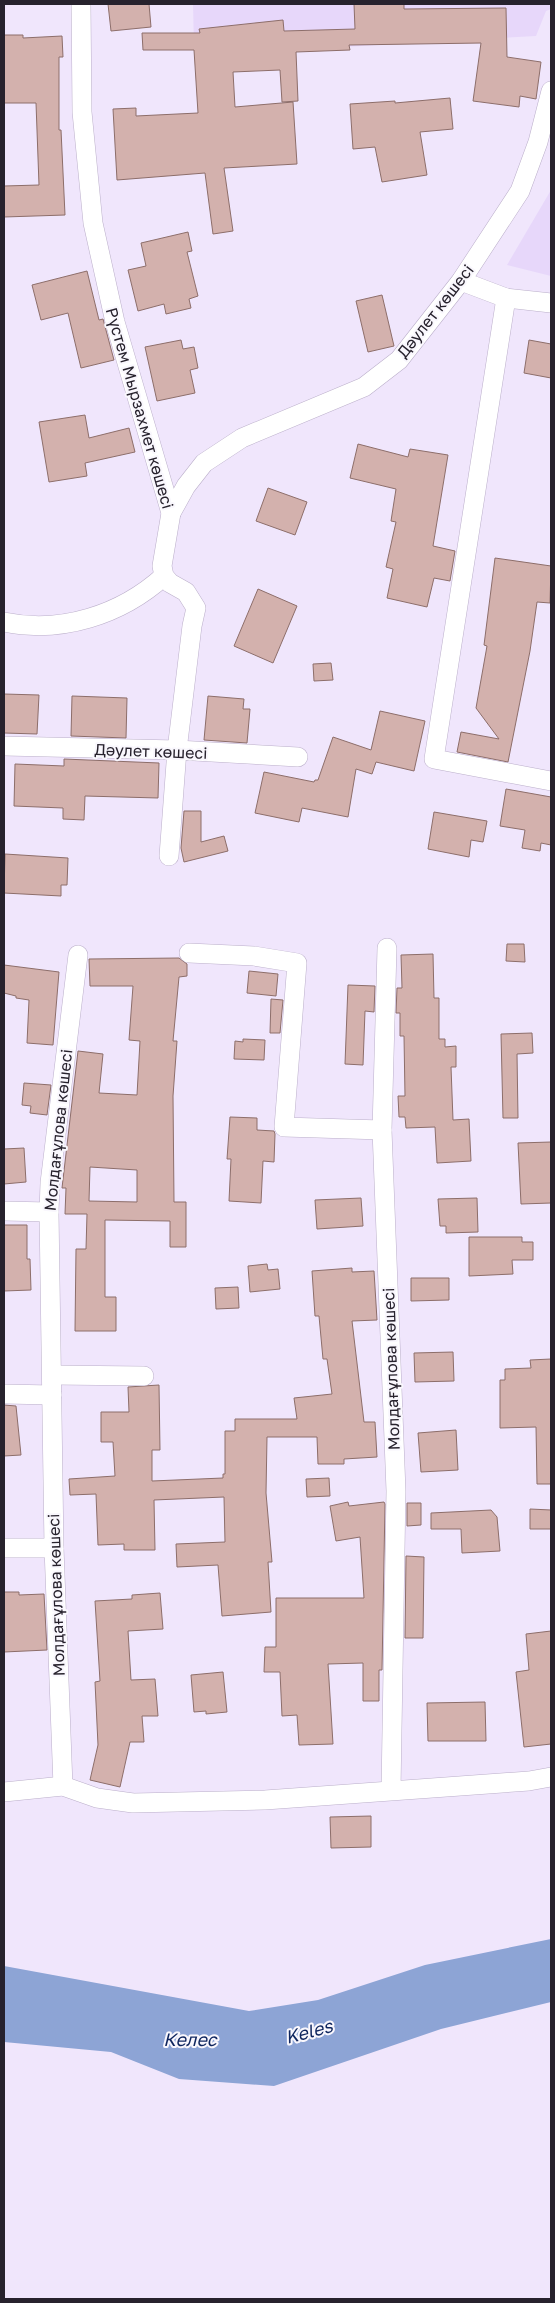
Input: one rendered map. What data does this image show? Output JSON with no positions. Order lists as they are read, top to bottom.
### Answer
{
  "streets": {
    "street": ["Дәулет көшесі", "Рүстем Мырзахмет көшесі", "Молдағұлова көшесі"]
  },
  "crossings": [
    ["Дәулет көшесі", "Рүстем Мырзахмет көшесі"]
  ],
  "water": ["Keles", "Келес"]
}
